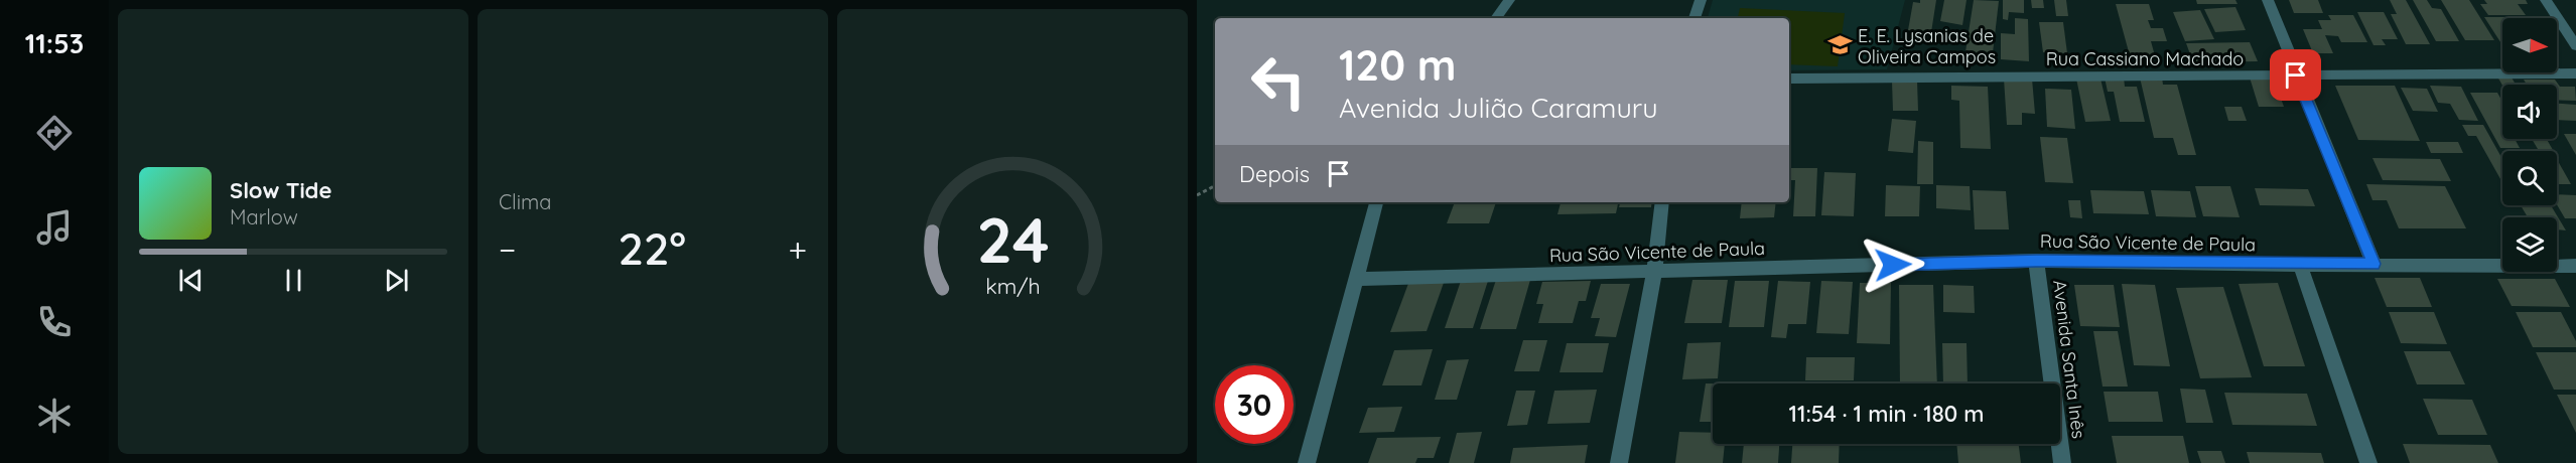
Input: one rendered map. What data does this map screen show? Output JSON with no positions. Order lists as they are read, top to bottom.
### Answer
{
  "streets": {
    "street": ["Rua Cassiano Machado", "Rua São Vicente de Paula", "Avenida Santa Inês"]
  },
  "crossings": [
    ["Rua São Vicente de Paula", "Avenida Santa Inês"]
  ],
  "places": {
    "school or university": ["E. E. Lysanias de Oliveira Campos"]
  },
  "north": "right",
  "page": {
    "tabs": "11:53",
    "tile": "Clima",
    "turn": ["120 m", "Avenida Julião Caramuru"],
    "then": "Depois",
    "song": ["Slow Tide", "Marlow"],
    "heat": ["−", "22°", "+"],
    "limit": "30",
    "trip": "11:54 · 1 min · 180 m",
    "gauge": ["24", "km/h"]
  }
}
